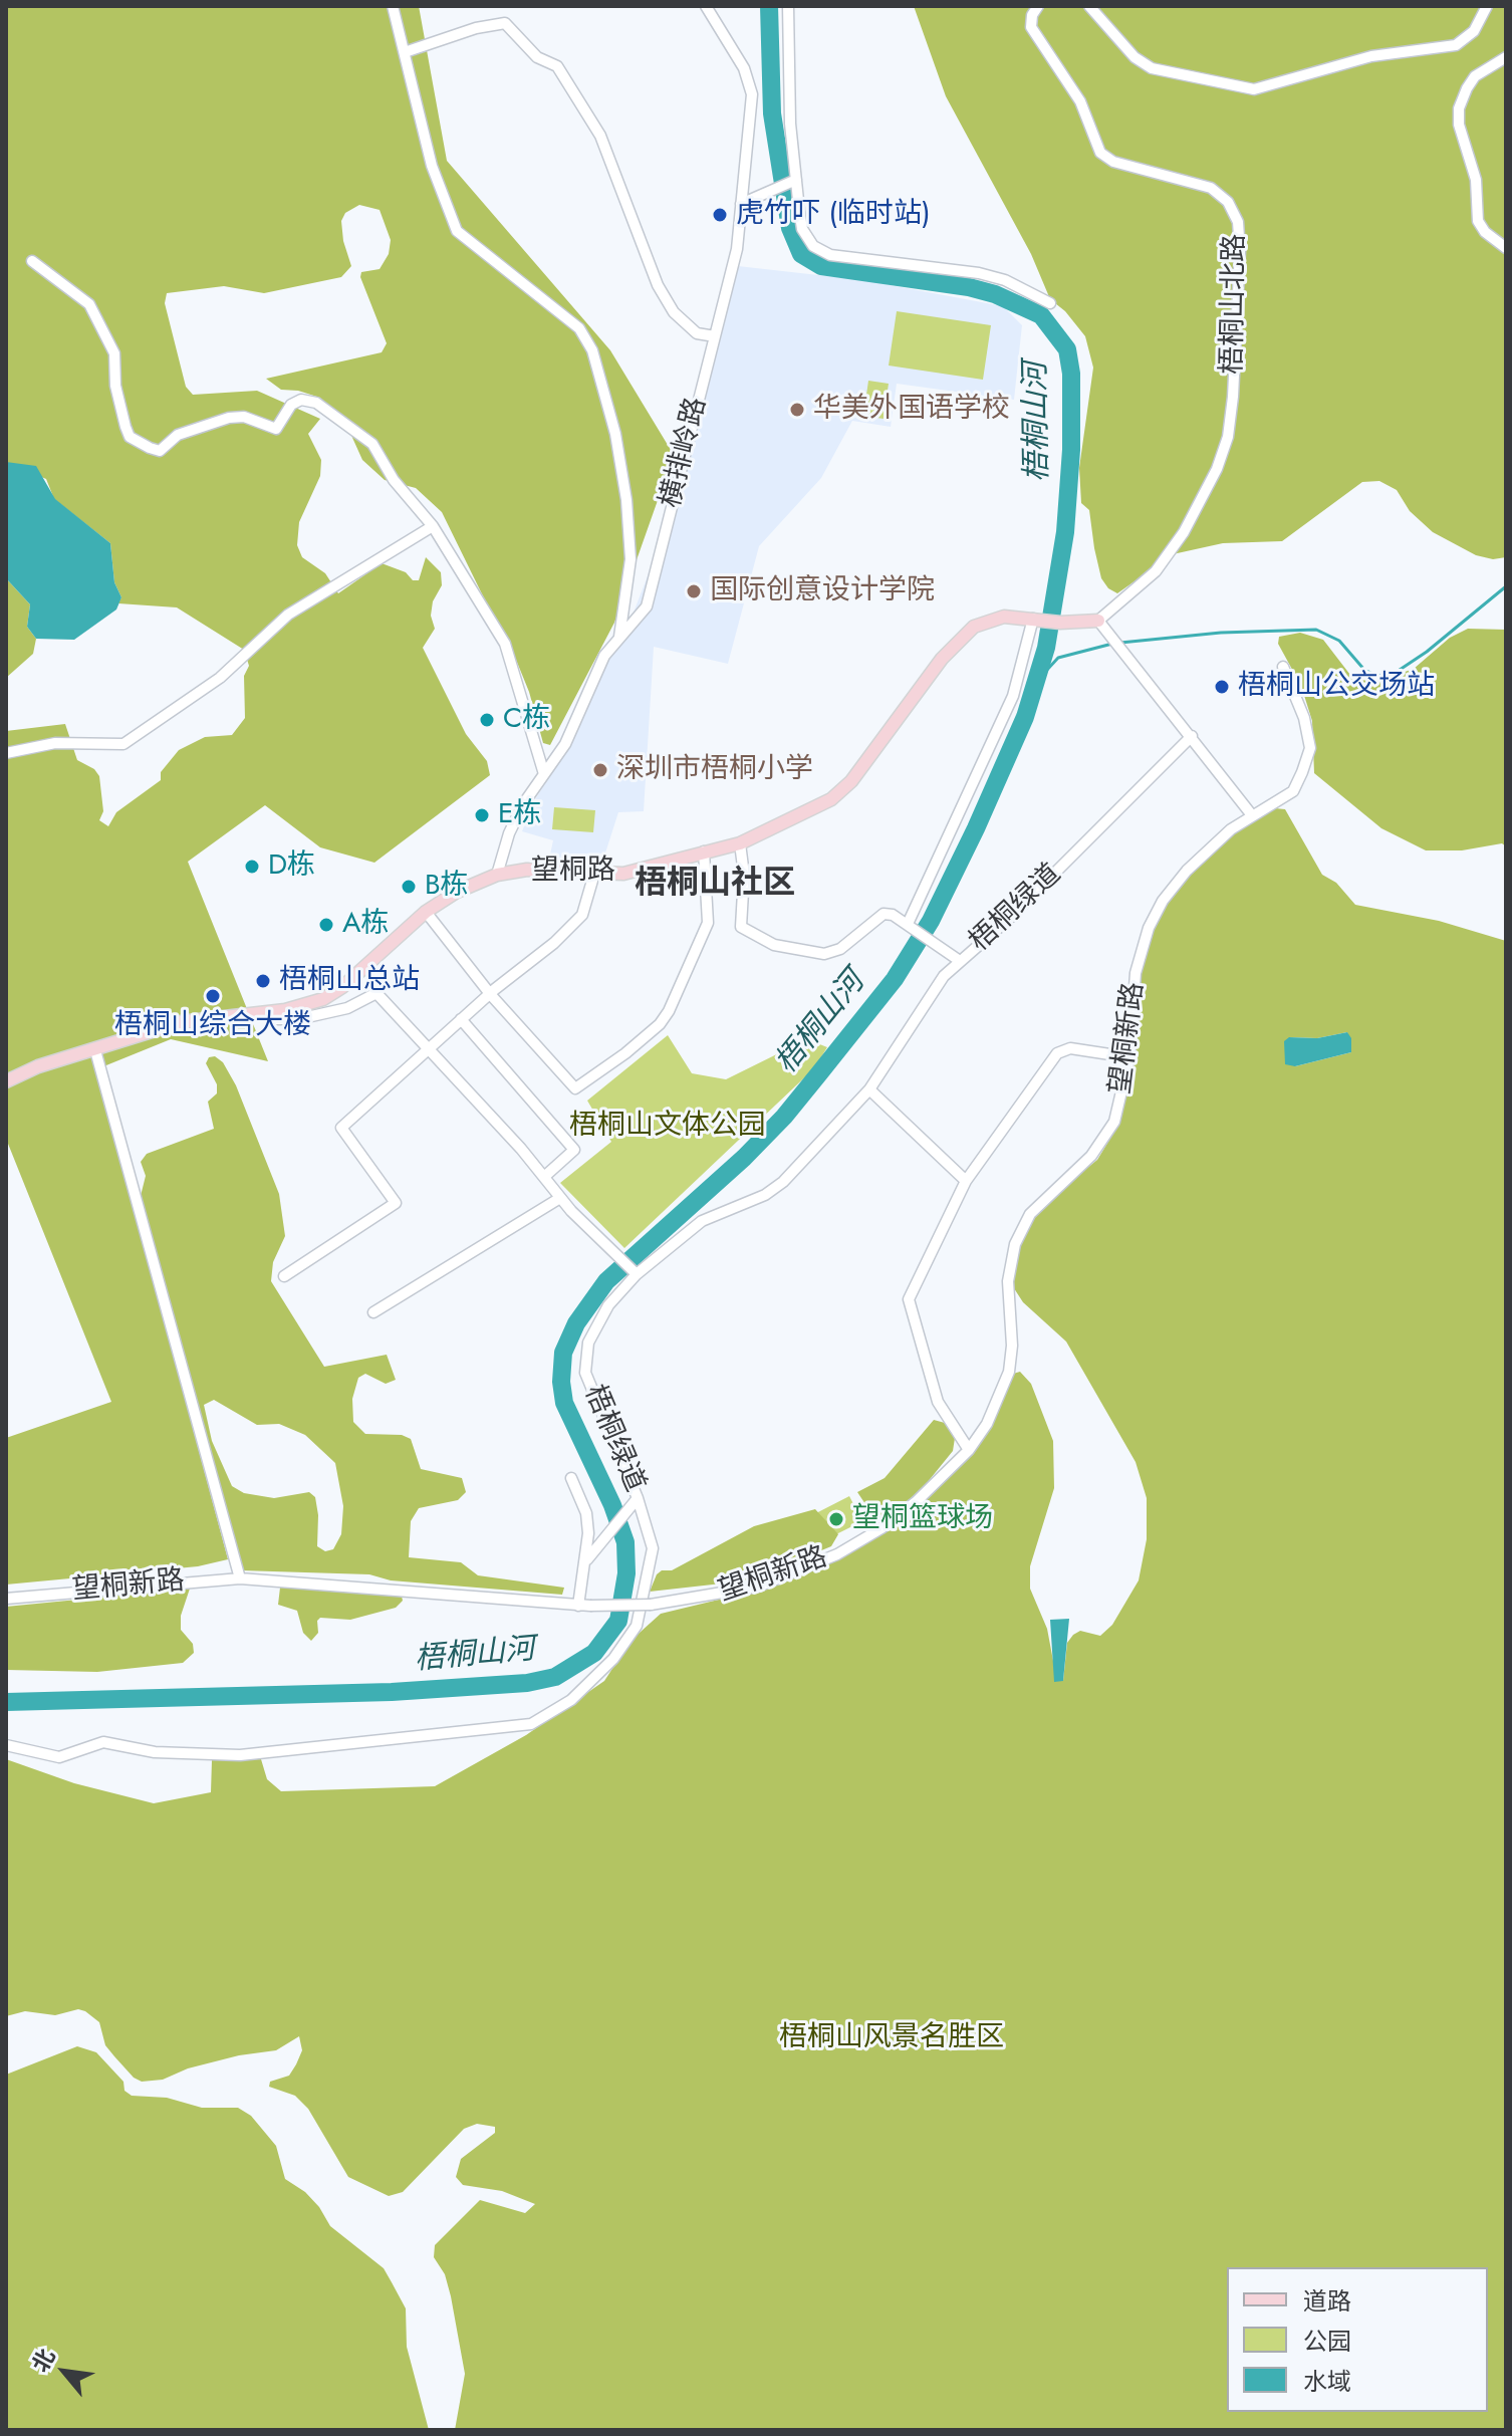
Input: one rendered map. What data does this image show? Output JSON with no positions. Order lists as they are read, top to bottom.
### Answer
{
  "streets": {
    "main road": ["望桐路"],
    "street": [
      "梧桐山北路",
      "横排岭路",
      "梧桐绿道",
      "望桐新路"
    ]
  },
  "crossings": [
    ["梧桐山北路", "望桐路"],
    ["横排岭路", "望桐路"]
  ],
  "districts": ["梧桐山社区"],
  "water": ["梧桐山河"],
  "parks": ["梧桐山文体公园", "梧桐山风景名胜区"],
  "places": [
    "虎竹吓 (临时站)",
    "华美外国语学校",
    "国际创意设计学院",
    "梧桐山公交场站",
    "C栋",
    "深圳市梧桐小学",
    "E栋",
    "D栋",
    "B栋",
    "A栋",
    "梧桐山总站",
    "梧桐山综合大楼",
    "望桐篮球场"
  ],
  "legend": ["道路", "公园", "水域"],
  "north": "top left"
}
